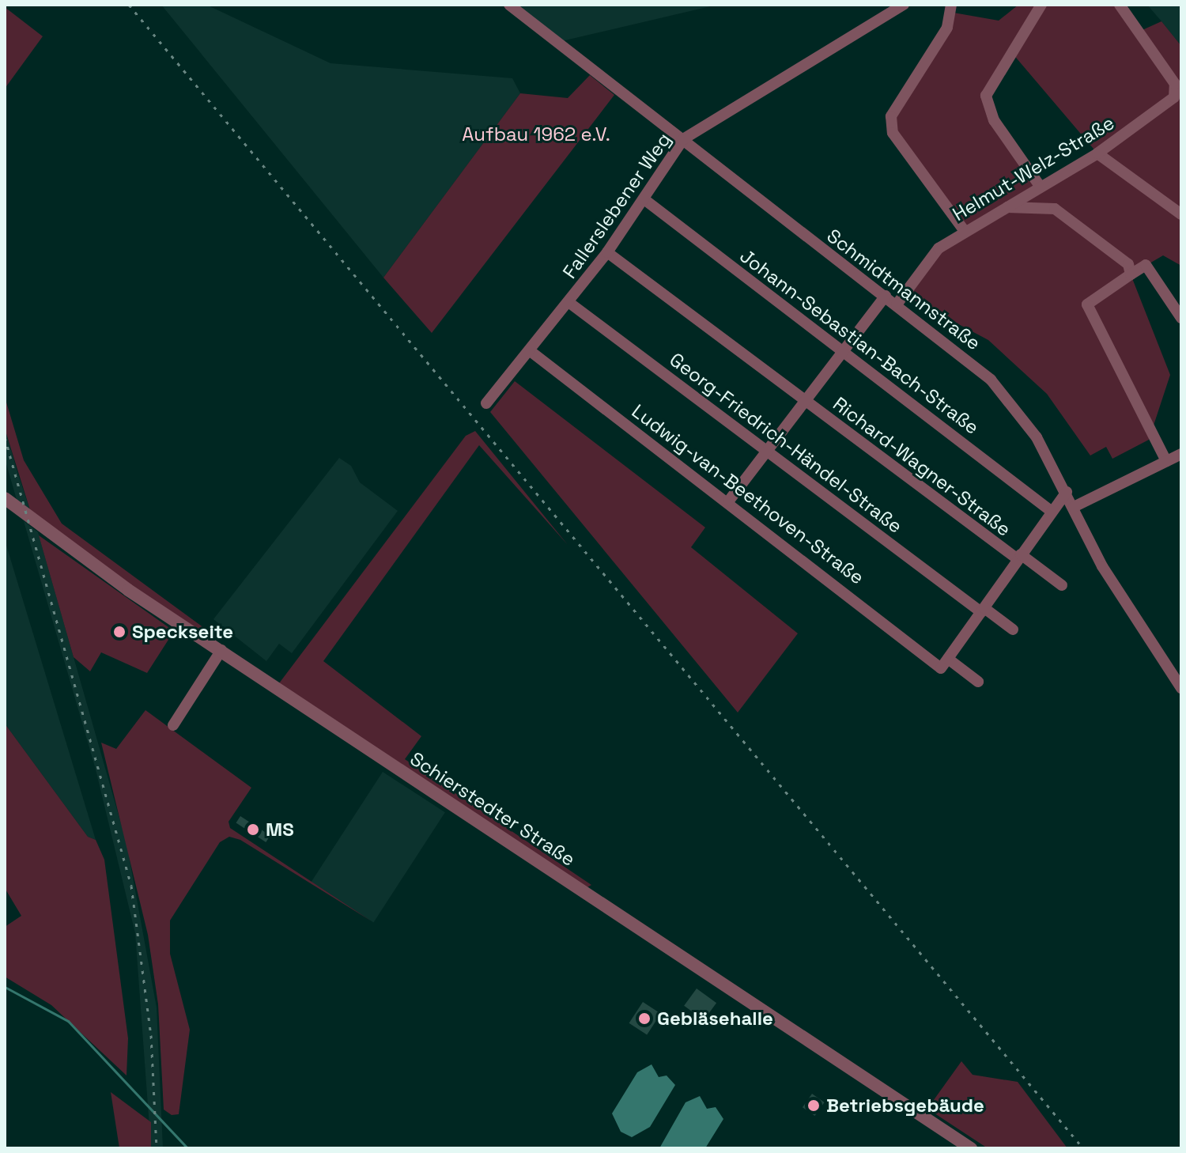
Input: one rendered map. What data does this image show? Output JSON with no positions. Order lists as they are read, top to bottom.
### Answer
{
  "streets": {
    "street": [
      "Helmut-Welz-Straße",
      "Fallerslebener Weg",
      "Schmidtmannstraße",
      "Johann-Sebastian-Bach-Straße",
      "Georg-Friedrich-Händel-Straße",
      "Richard-Wagner-Straße",
      "Ludwig-van-Beethoven-Straße",
      "Schierstedter Straße"
    ]
  },
  "crossings": [
    ["Helmut-Welz-Straße", "Schmidtmannstraße"],
    ["Fallerslebener Weg", "Schmidtmannstraße"],
    ["Fallerslebener Weg", "Johann-Sebastian-Bach-Straße"],
    ["Fallerslebener Weg", "Georg-Friedrich-Händel-Straße"],
    ["Fallerslebener Weg", "Richard-Wagner-Straße"],
    ["Fallerslebener Weg", "Ludwig-van-Beethoven-Straße"],
    ["Schmidtmannstraße", "Richard-Wagner-Straße"],
    ["Johann-Sebastian-Bach-Straße", "Richard-Wagner-Straße"],
    ["Georg-Friedrich-Händel-Straße", "Richard-Wagner-Straße"],
    ["Richard-Wagner-Straße", "Ludwig-van-Beethoven-Straße"]
  ],
  "parks": ["Aufbau 1962 e.V."],
  "places": [
    "Speckseite",
    "MS",
    "Gebläsehalle",
    "Betriebsgebäude"
  ]
}
